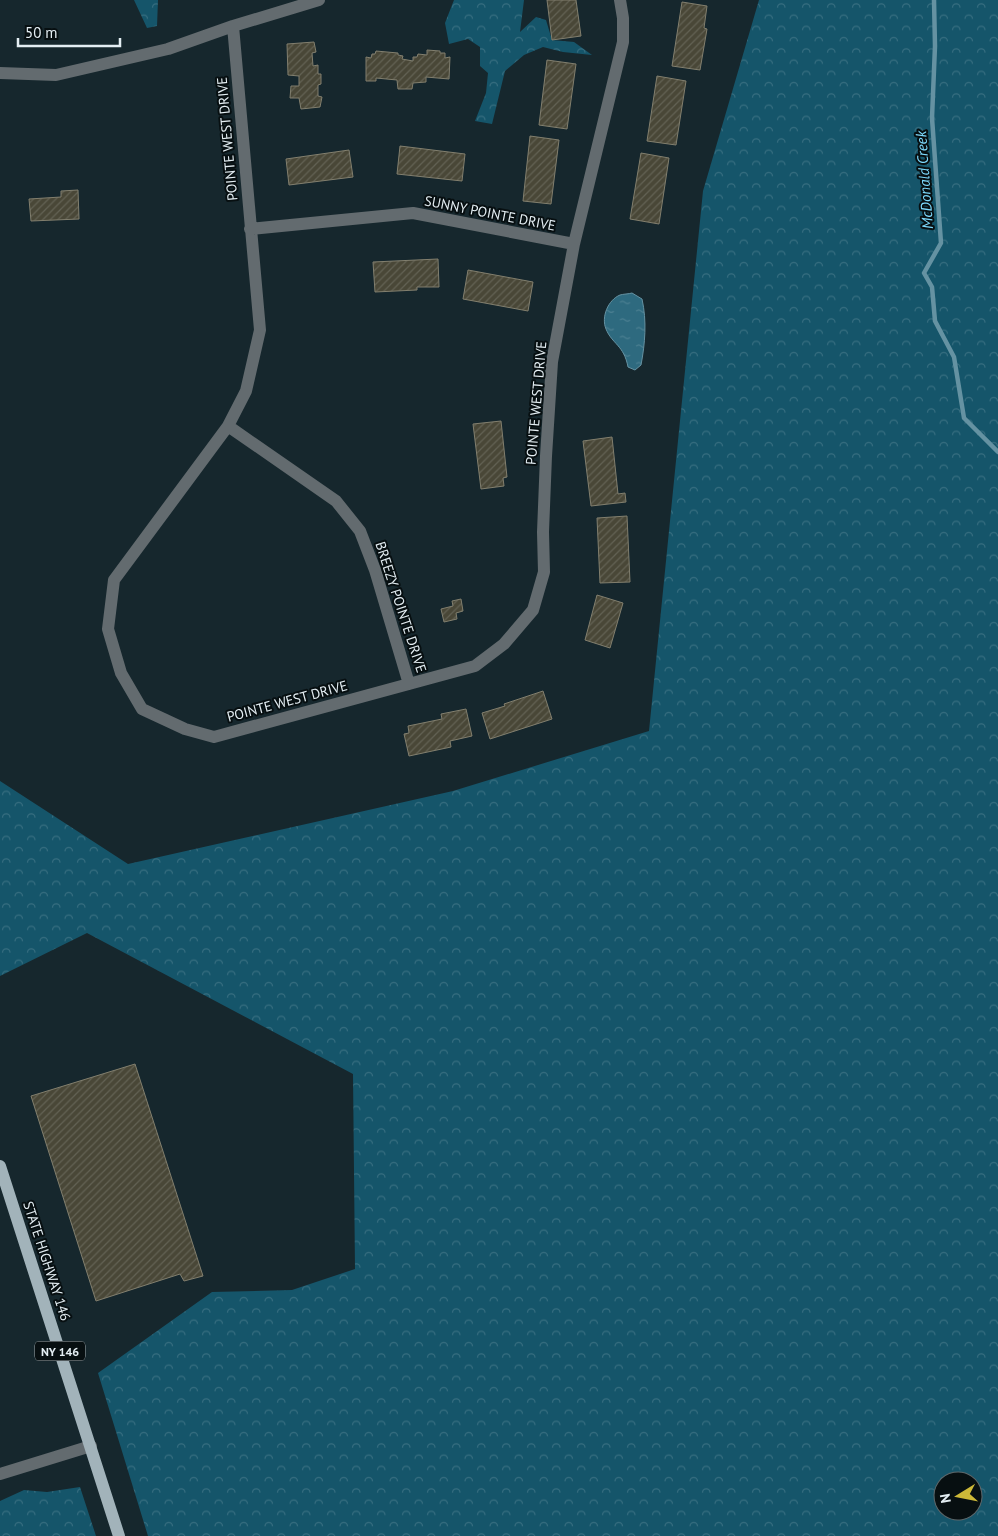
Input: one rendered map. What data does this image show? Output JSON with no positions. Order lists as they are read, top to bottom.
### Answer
{
  "streets": {
    "main road": ["STATE HIGHWAY 146", "NY 146"],
    "street": ["POINTE WEST DRIVE", "SUNNY POINTE DRIVE", "BREEZY POINTE DRIVE"]
  },
  "crossings": [
    ["POINTE WEST DRIVE", "SUNNY POINTE DRIVE"],
    ["POINTE WEST DRIVE", "BREEZY POINTE DRIVE"]
  ],
  "water": ["McDonald Creek"],
  "scale_bar": "50 m",
  "north": "left"
}
